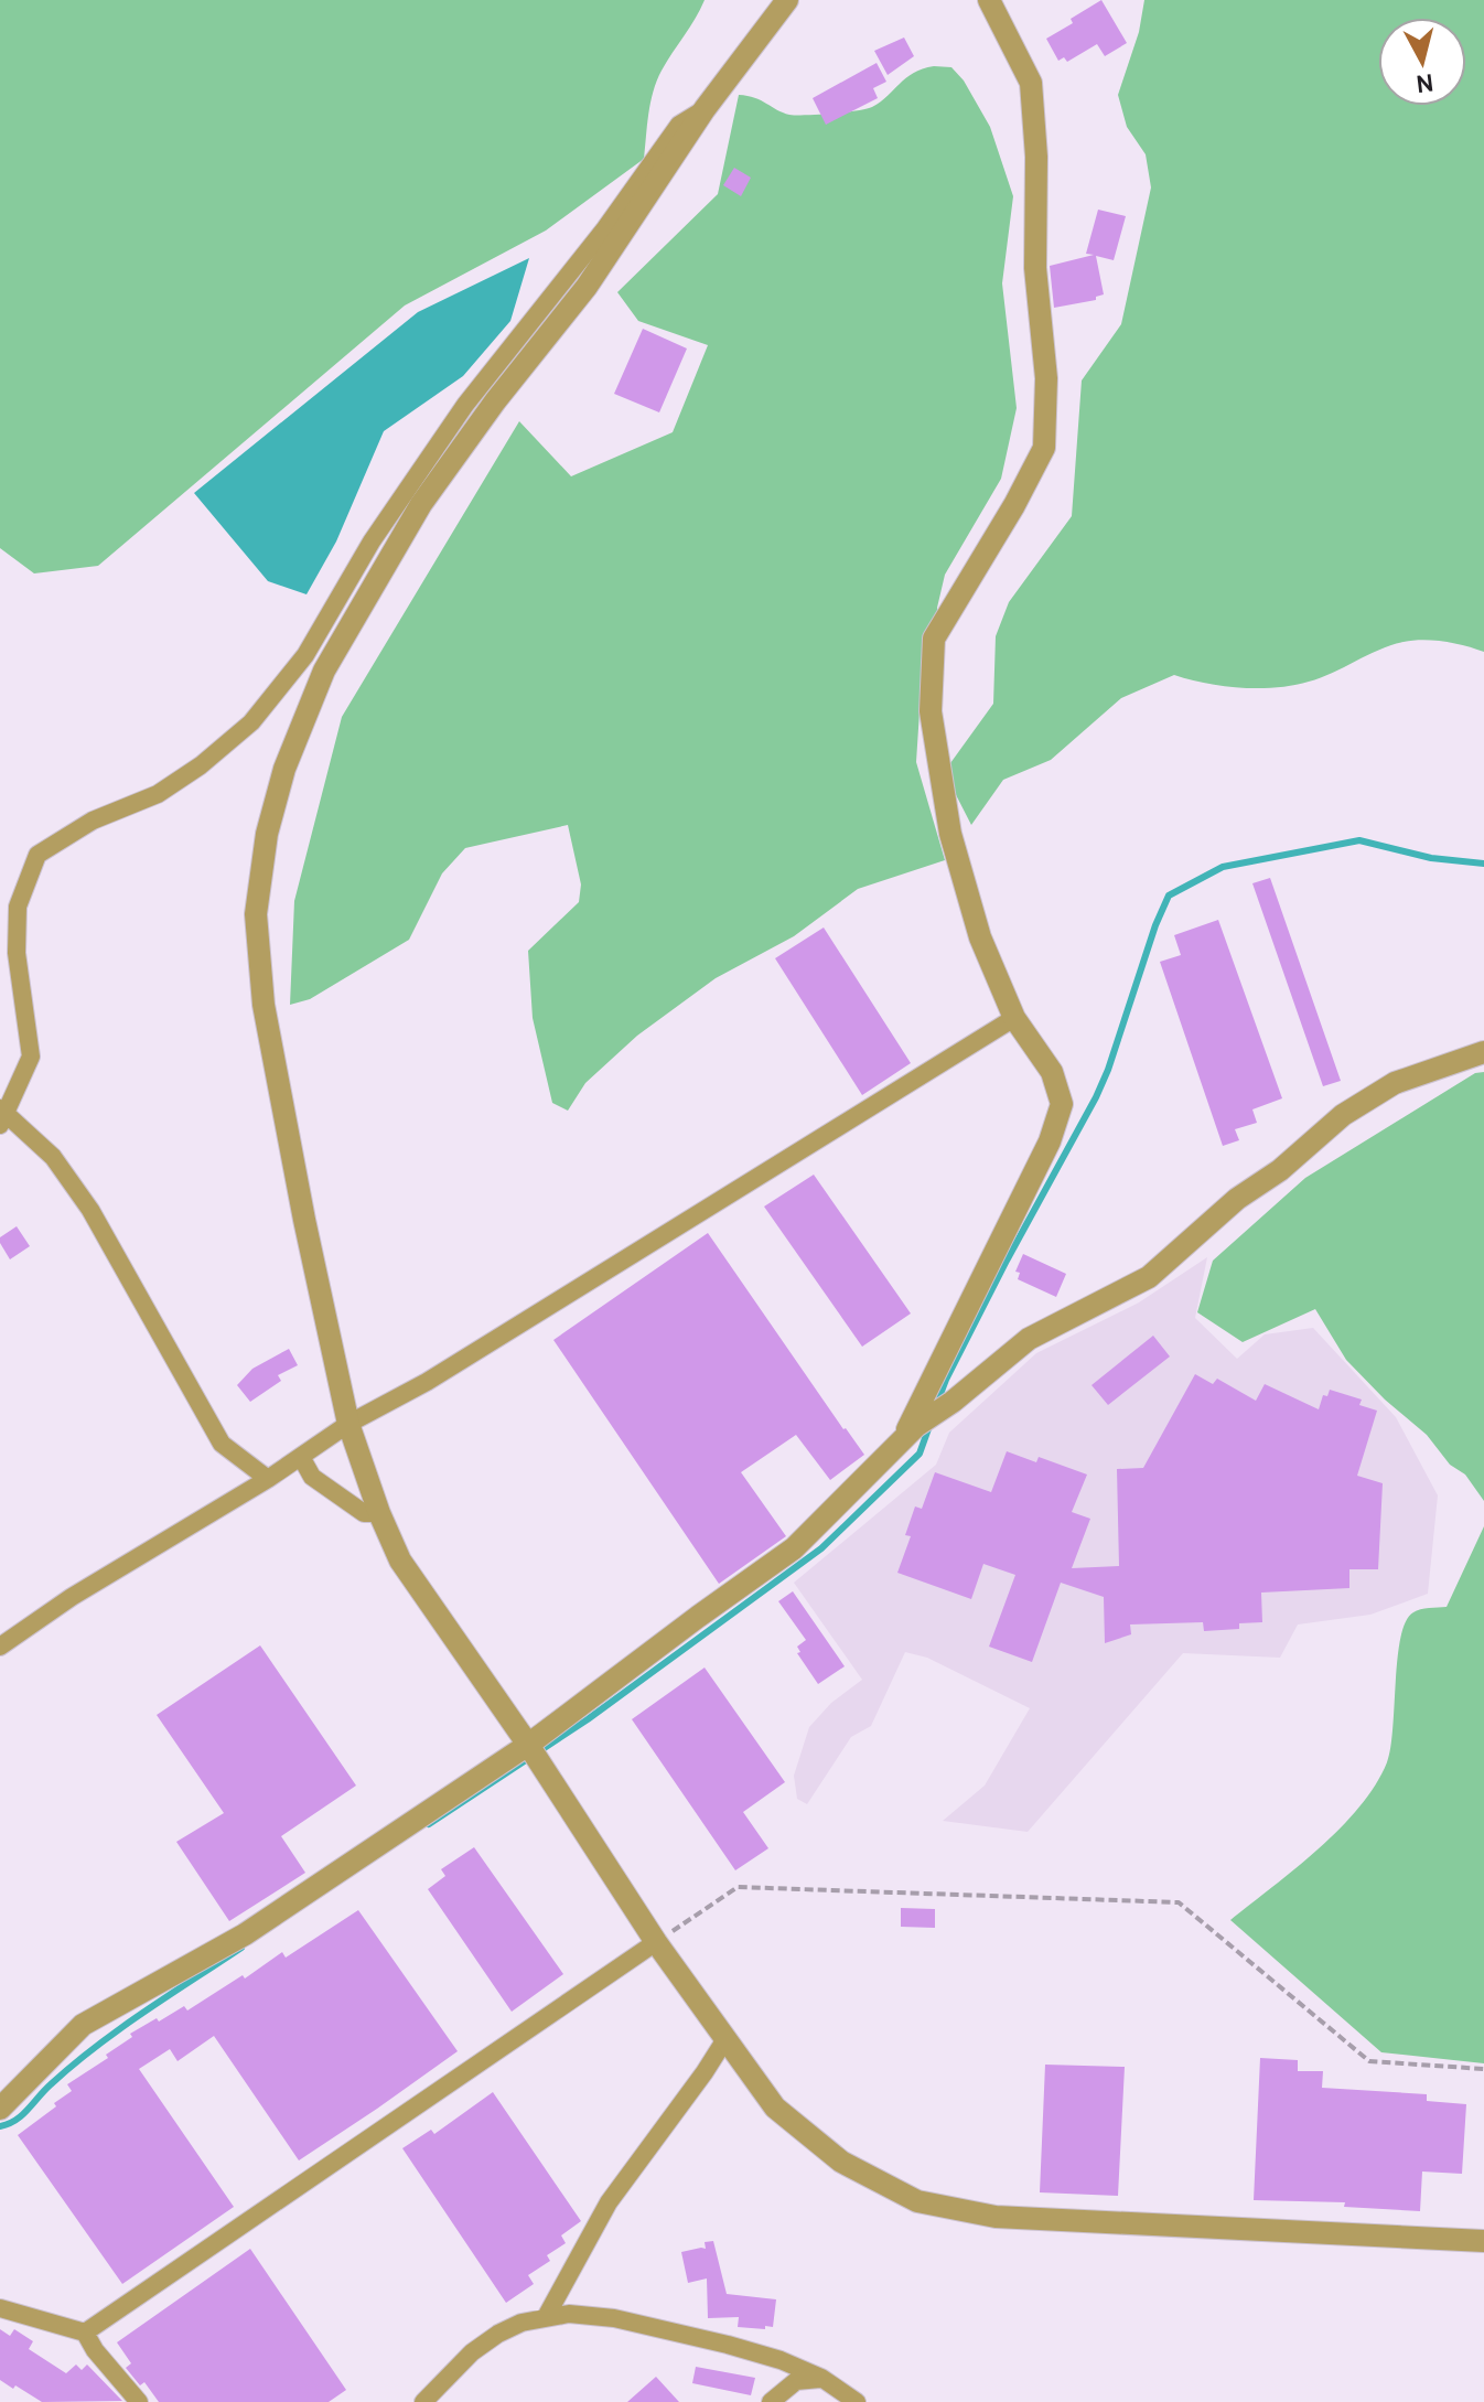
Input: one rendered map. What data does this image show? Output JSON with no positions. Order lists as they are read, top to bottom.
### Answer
{
  "north": "bottom"
}
